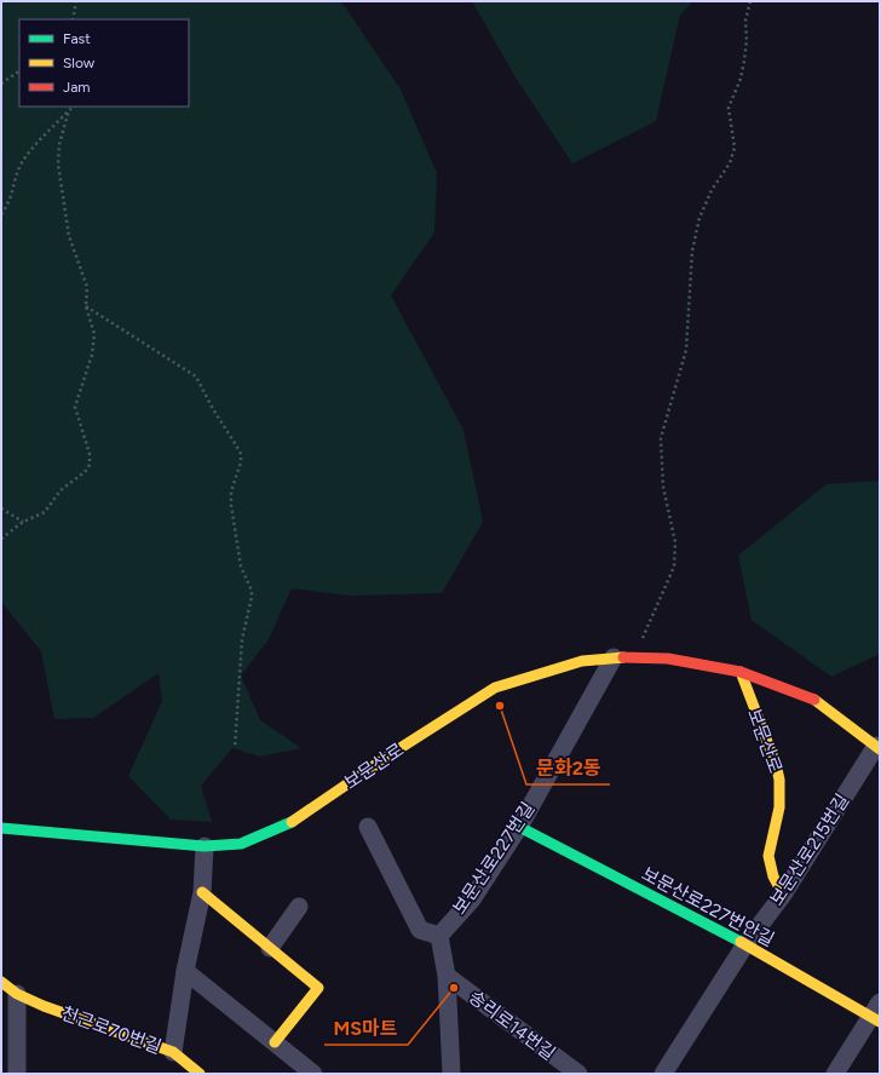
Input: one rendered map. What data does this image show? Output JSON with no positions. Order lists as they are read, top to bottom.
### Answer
{
  "streets": {
    "street": [
      "보문산로",
      "보문산로215번길",
      "보문산로227번길",
      "보문산로227번안길",
      "송리로14번길",
      "천근로70번길"
    ]
  },
  "crossings": [
    ["보문산로", "보문산로215번길"],
    ["보문산로", "보문산로227번길"],
    ["보문산로215번길", "보문산로227번안길"],
    ["보문산로227번길", "보문산로227번안길"]
  ],
  "places": ["문화2동", "MS마트"],
  "legend": ["Fast", "Slow", "Jam"]
}
